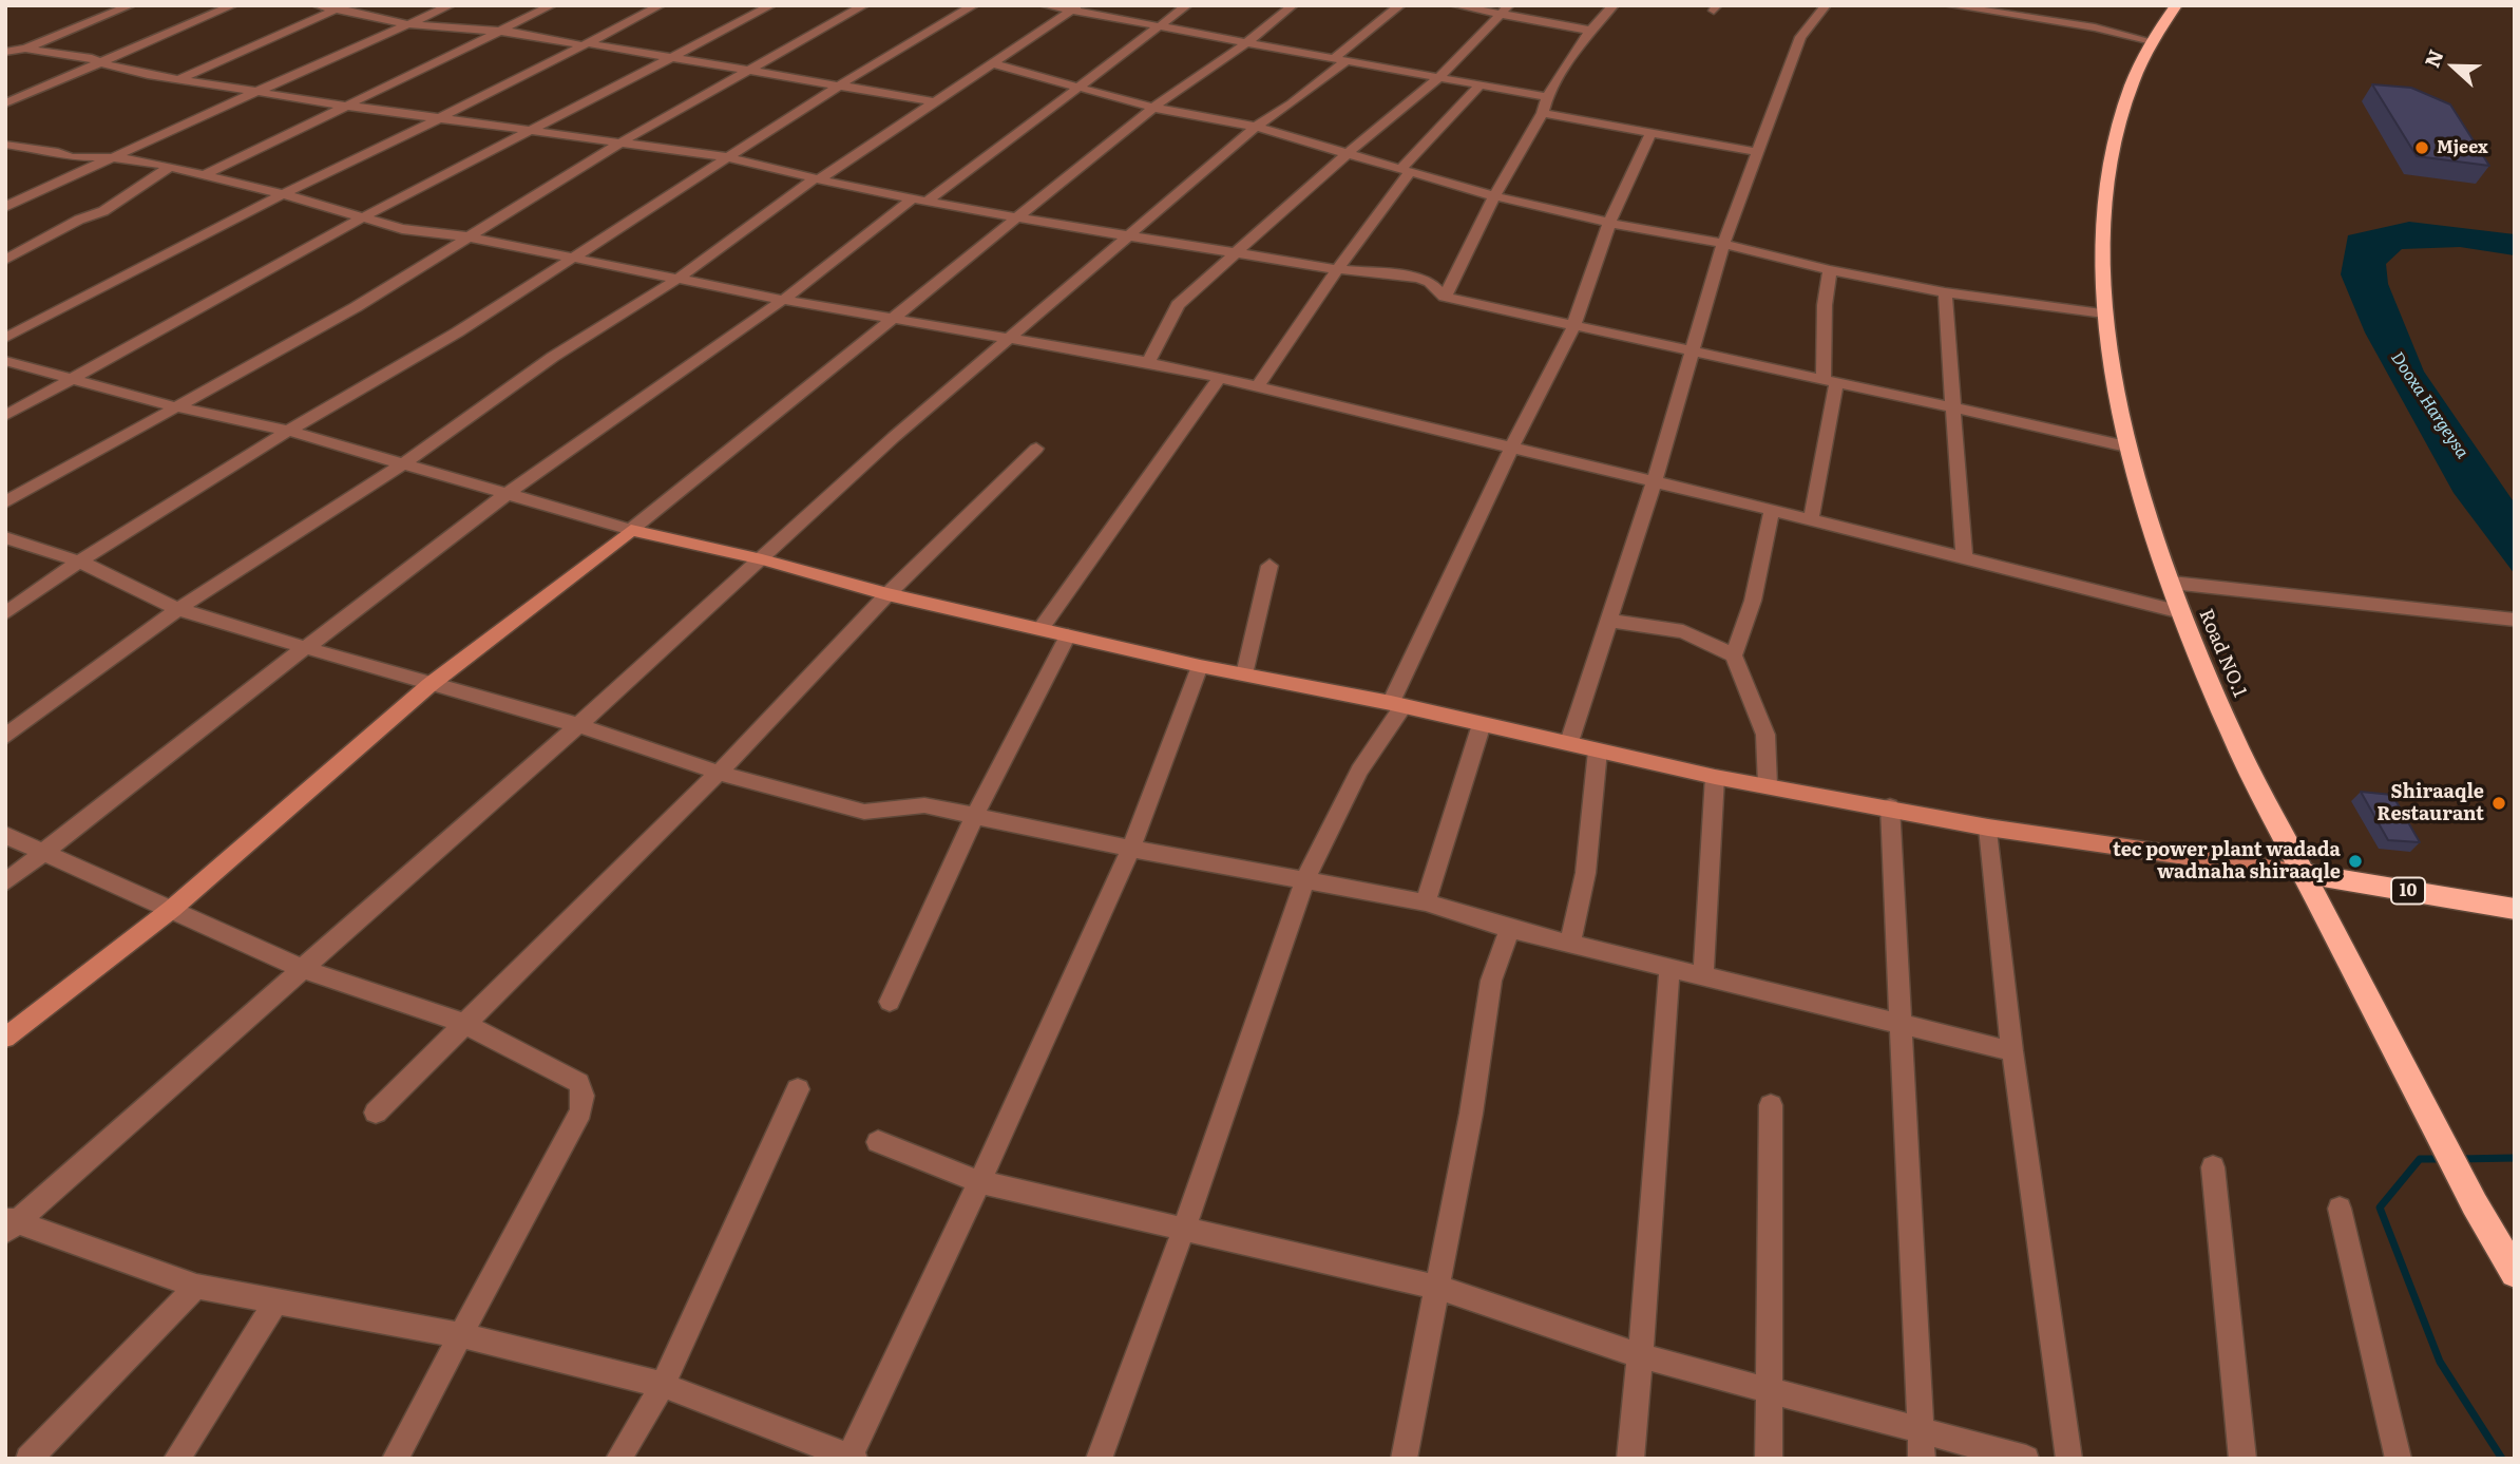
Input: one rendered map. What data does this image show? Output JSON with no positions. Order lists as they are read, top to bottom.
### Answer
{
  "streets": {
    "highway": ["Road NO.1", "10"]
  },
  "crossings": [
    ["Road NO.1", "10"]
  ],
  "water": ["Dooxa Hargeysa"],
  "places": ["Mjeex", "Shiraaqle Restaurant", "tec power plant wadada wadnaha shiraaqle"],
  "north": "left"
}
